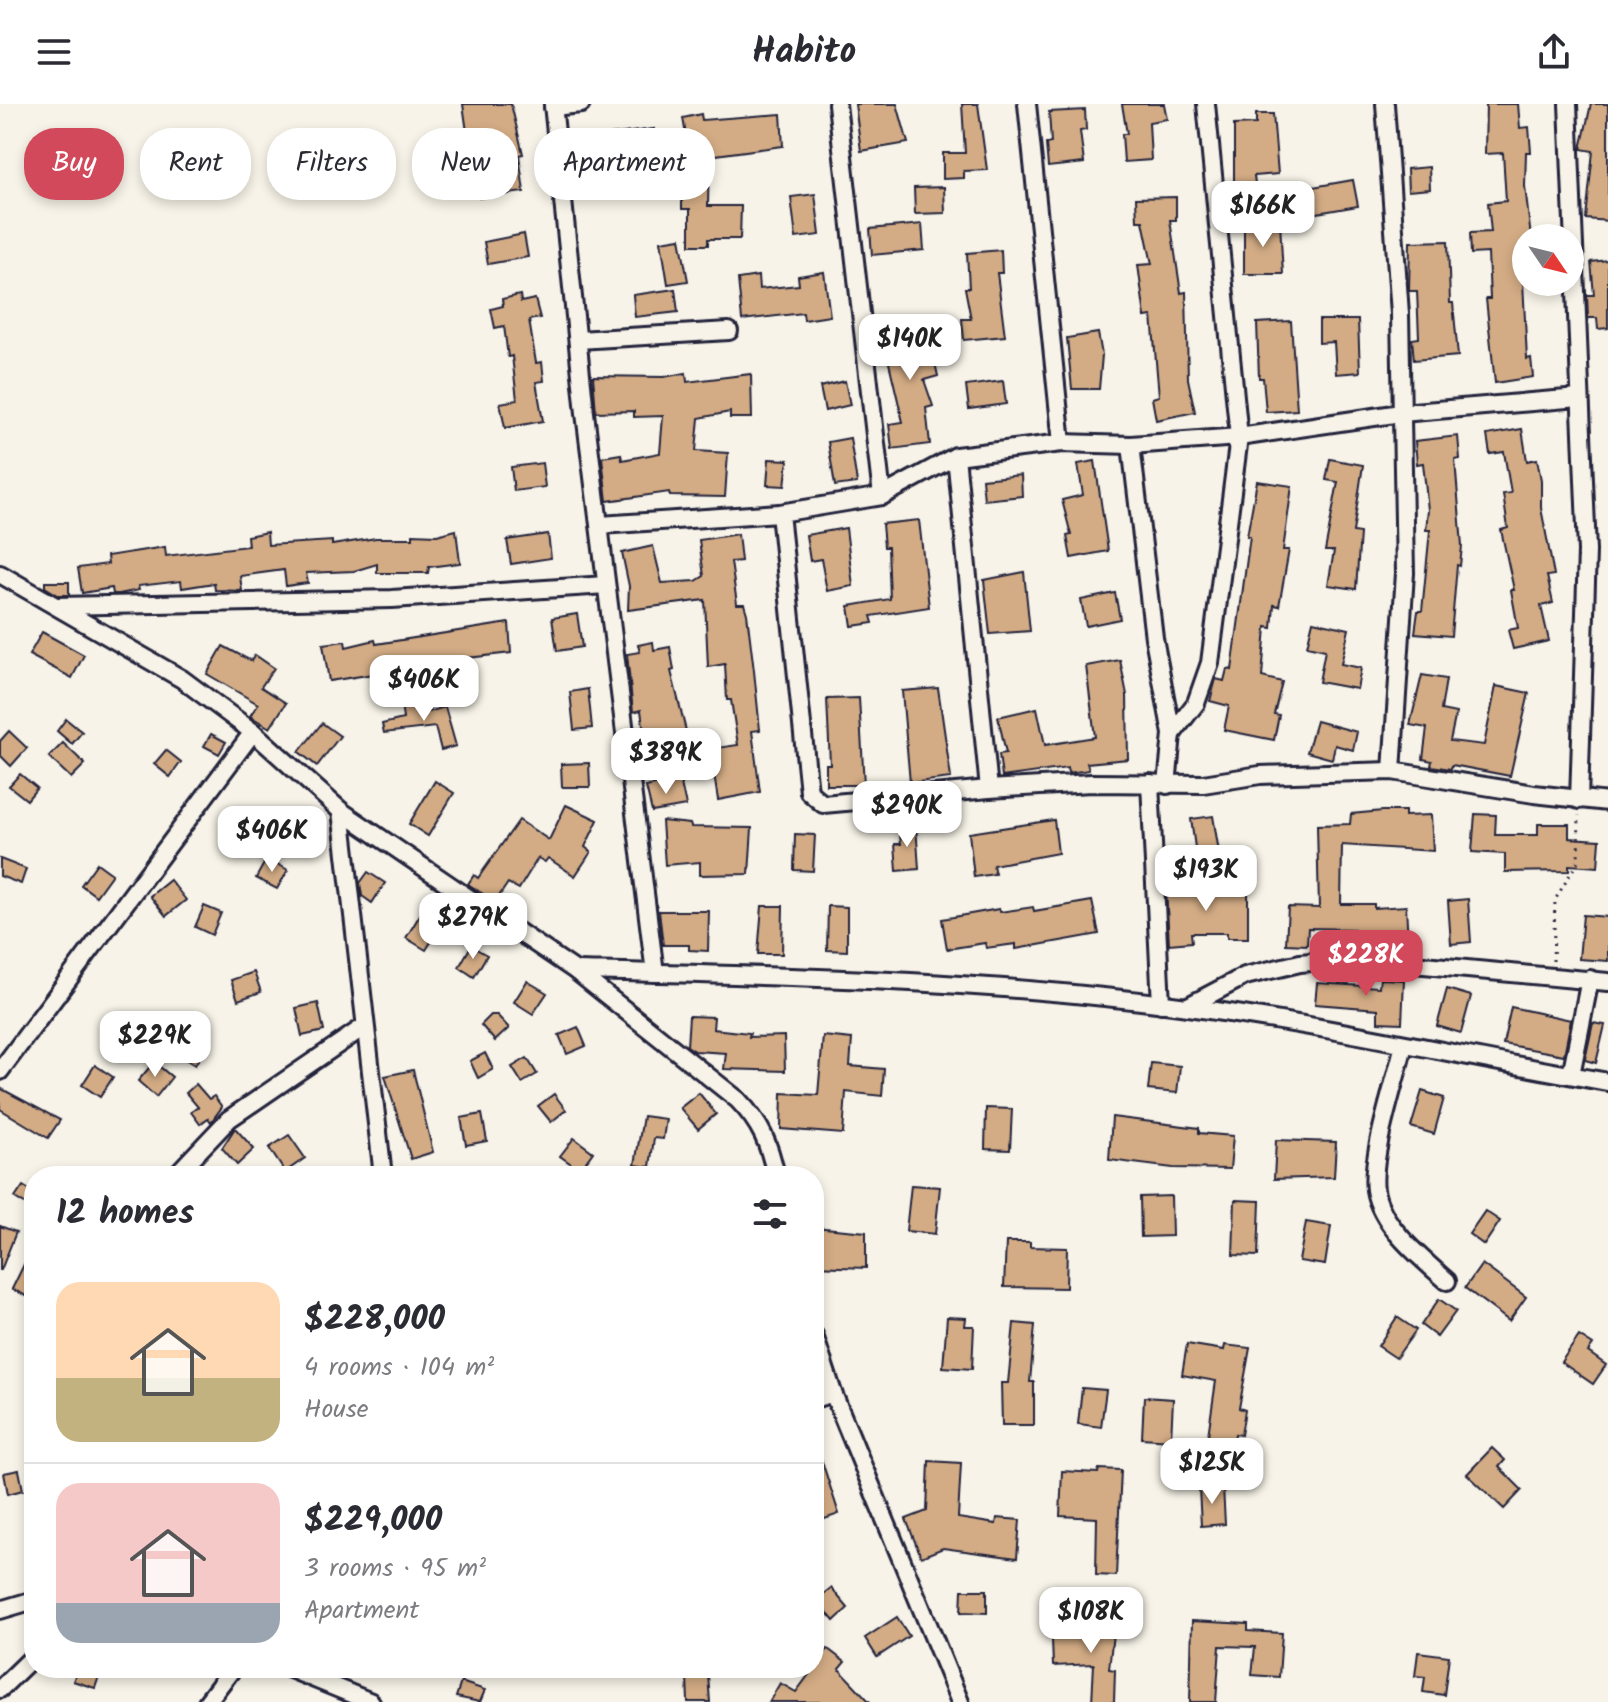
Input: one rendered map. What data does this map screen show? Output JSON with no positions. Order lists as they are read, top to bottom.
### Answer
{
  "north": "bottom right",
  "page": {
    "header": "Habito",
    "chip": [
      "Buy",
      "Rent",
      "Filters",
      "New",
      "Apartment"
    ],
    "price": [
      "$166K",
      "$140K",
      "$406K",
      "$389K",
      "$290K",
      "$406K",
      "$193K",
      "$279K",
      "$228K",
      "$229K",
      "$125K",
      "$108K"
    ],
    "heading": "12 homes",
    "list": [
      {
        "name": "$228,000",
        "note": "4 rooms · 104 m² · House"
      },
      {
        "name": "$229,000",
        "note": "3 rooms · 95 m² · Apartment"
      }
    ]
  }
}
